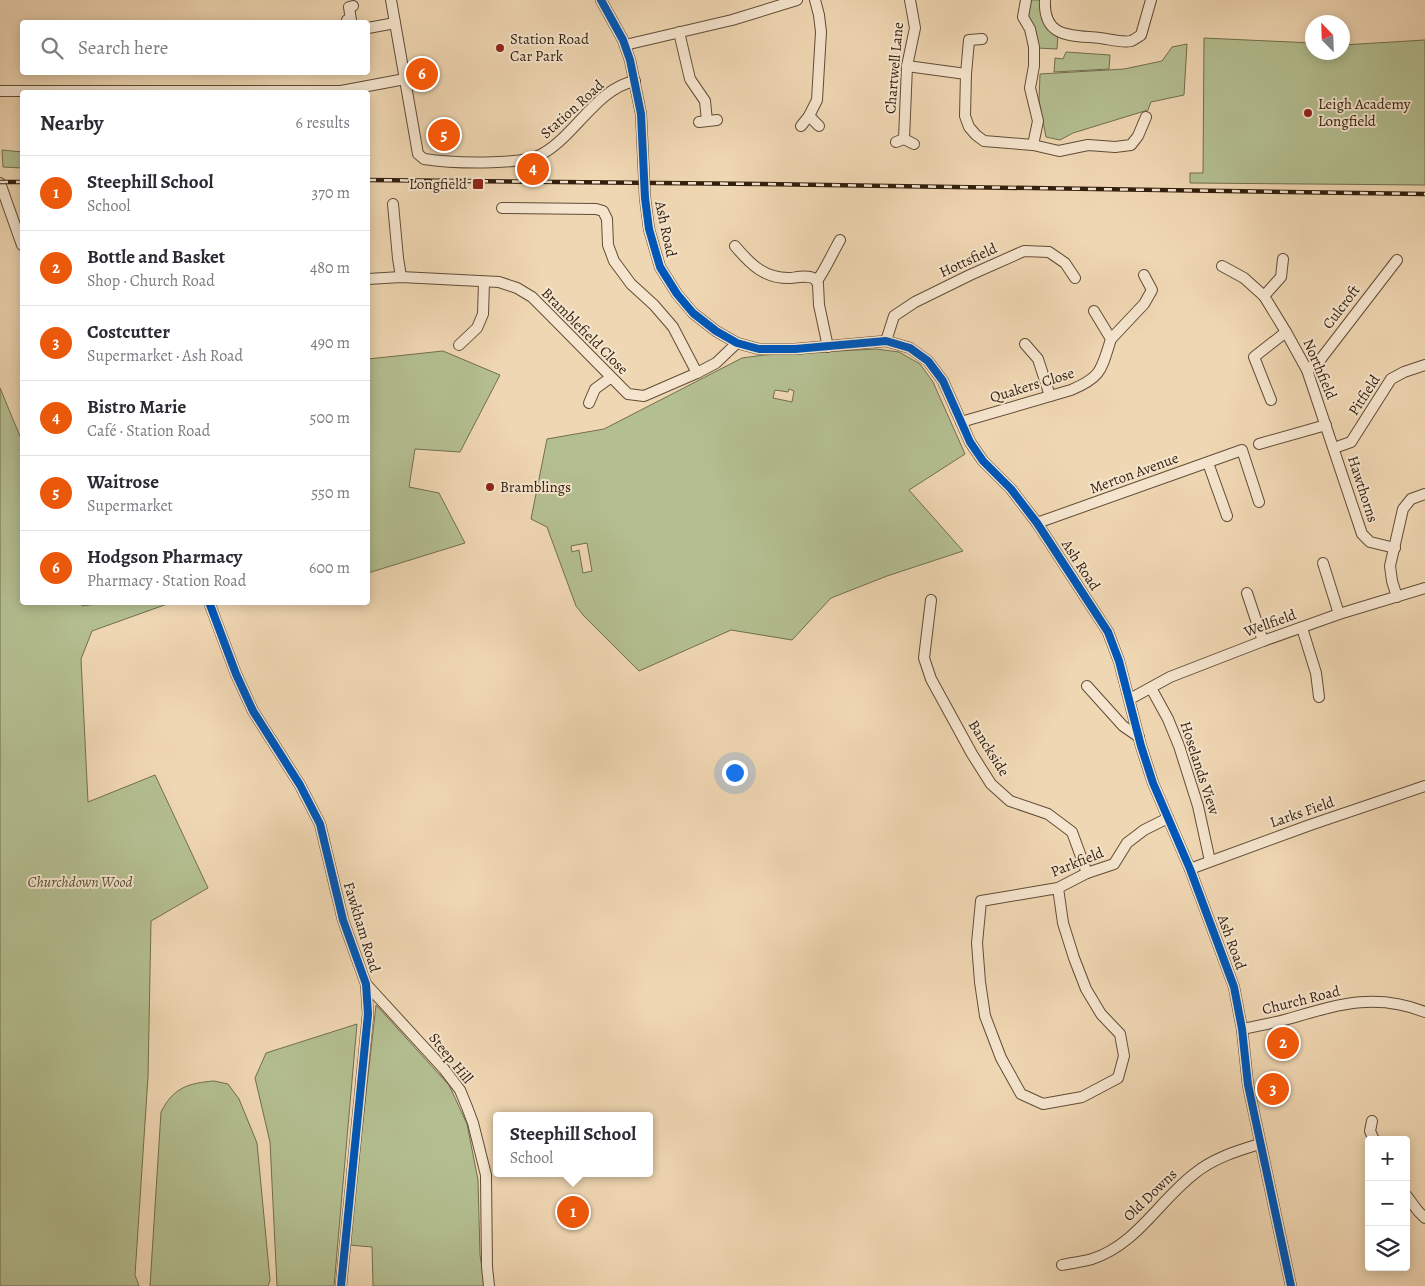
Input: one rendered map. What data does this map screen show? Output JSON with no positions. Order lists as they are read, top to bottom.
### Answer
{
  "streets": {
    "street": [
      "Chartwell Lane",
      "Station Road",
      "Ash Road",
      "Hottsfield",
      "Culcroft",
      "Bramblefield Close",
      "Northfield",
      "Quakers Close",
      "Pitfield",
      "Merton Avenue",
      "Hawthorns",
      "Wellfield",
      "Banckside",
      "Hoselands View",
      "Larks Field",
      "Parkfield",
      "Fawkham Road",
      "Church Road",
      "Steep Hill",
      "Old Downs"
    ]
  },
  "crossings": [
    ["Station Road", "Ash Road"],
    ["Ash Road", "Hottsfield"],
    ["Ash Road", "Bramblefield Close"],
    ["Ash Road", "Quakers Close"],
    ["Ash Road", "Merton Avenue"],
    ["Ash Road", "Wellfield"],
    ["Ash Road", "Larks Field"],
    ["Ash Road", "Parkfield"],
    ["Ash Road", "Church Road"],
    ["Ash Road", "Old Downs"],
    ["Culcroft", "Northfield"],
    ["Northfield", "Pitfield"],
    ["Northfield", "Hawthorns"],
    ["Pitfield", "Hawthorns"],
    ["Wellfield", "Hoselands View"],
    ["Banckside", "Parkfield"],
    ["Hoselands View", "Larks Field"],
    ["Fawkham Road", "Steep Hill"]
  ],
  "parks": ["Churchdown Wood"],
  "places": {
    "other": ["Station Road Car Park", "Leigh Academy Longfield", "Bramblings"],
    "transit": ["Longfield"]
  },
  "north": "top left",
  "page": {
    "search": "Search here",
    "pins": [
      "6",
      "5",
      "4",
      "2",
      "3",
      "1"
    ],
    "heading": ["Nearby", "6 results"],
    "list": [
      {
        "mark": "1",
        "name": "Steephill School",
        "note": "School",
        "value": "370 m"
      },
      {
        "mark": "2",
        "name": "Bottle and Basket",
        "note": "Shop · Church Road",
        "value": "480 m"
      },
      {
        "mark": "3",
        "name": "Costcutter",
        "note": "Supermarket · Ash Road",
        "value": "490 m"
      },
      {
        "mark": "4",
        "name": "Bistro Marie",
        "note": "Café · Station Road",
        "value": "500 m"
      },
      {
        "mark": "5",
        "name": "Waitrose",
        "note": "Supermarket",
        "value": "550 m"
      },
      {
        "mark": "6",
        "name": "Hodgson Pharmacy",
        "note": "Pharmacy · Station Road",
        "value": "600 m"
      }
    ],
    "popup": ["Steephill School", "School"],
    "map_buttons": ["+", "−"]
  }
}
